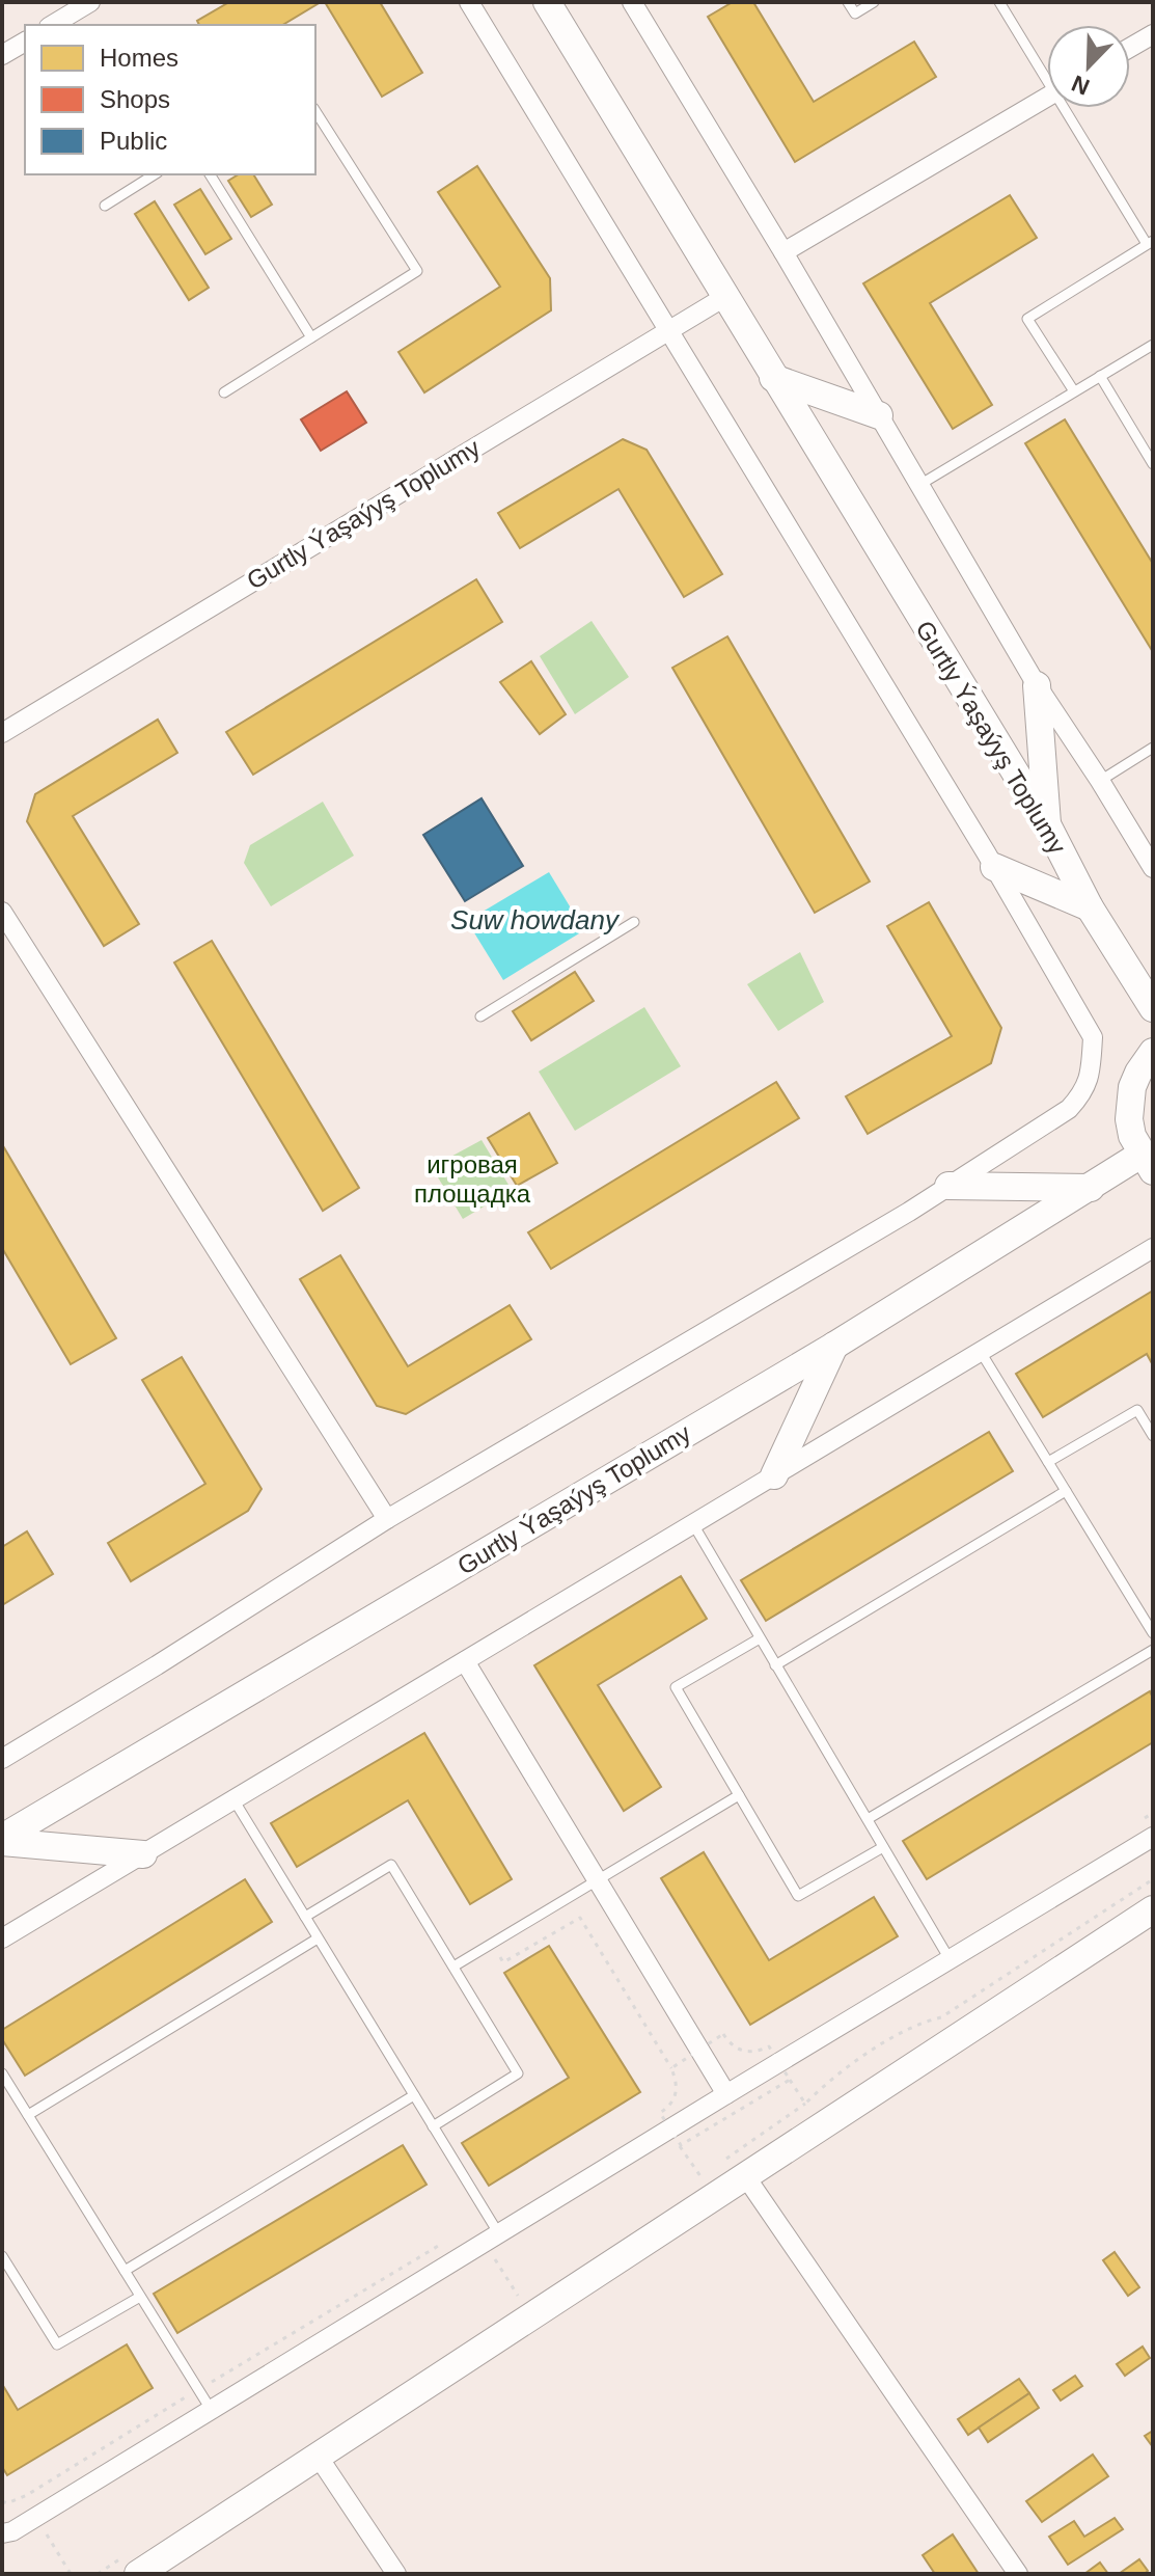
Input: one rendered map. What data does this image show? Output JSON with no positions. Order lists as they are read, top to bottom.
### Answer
{
  "streets": {
    "street": ["Gurtly Ýaşaýyş Toplumy"]
  },
  "water": ["Suw howdany"],
  "parks": ["игровая площадка"],
  "legend": ["Homes", "Shops", "Public"],
  "north": "bottom left"
}
